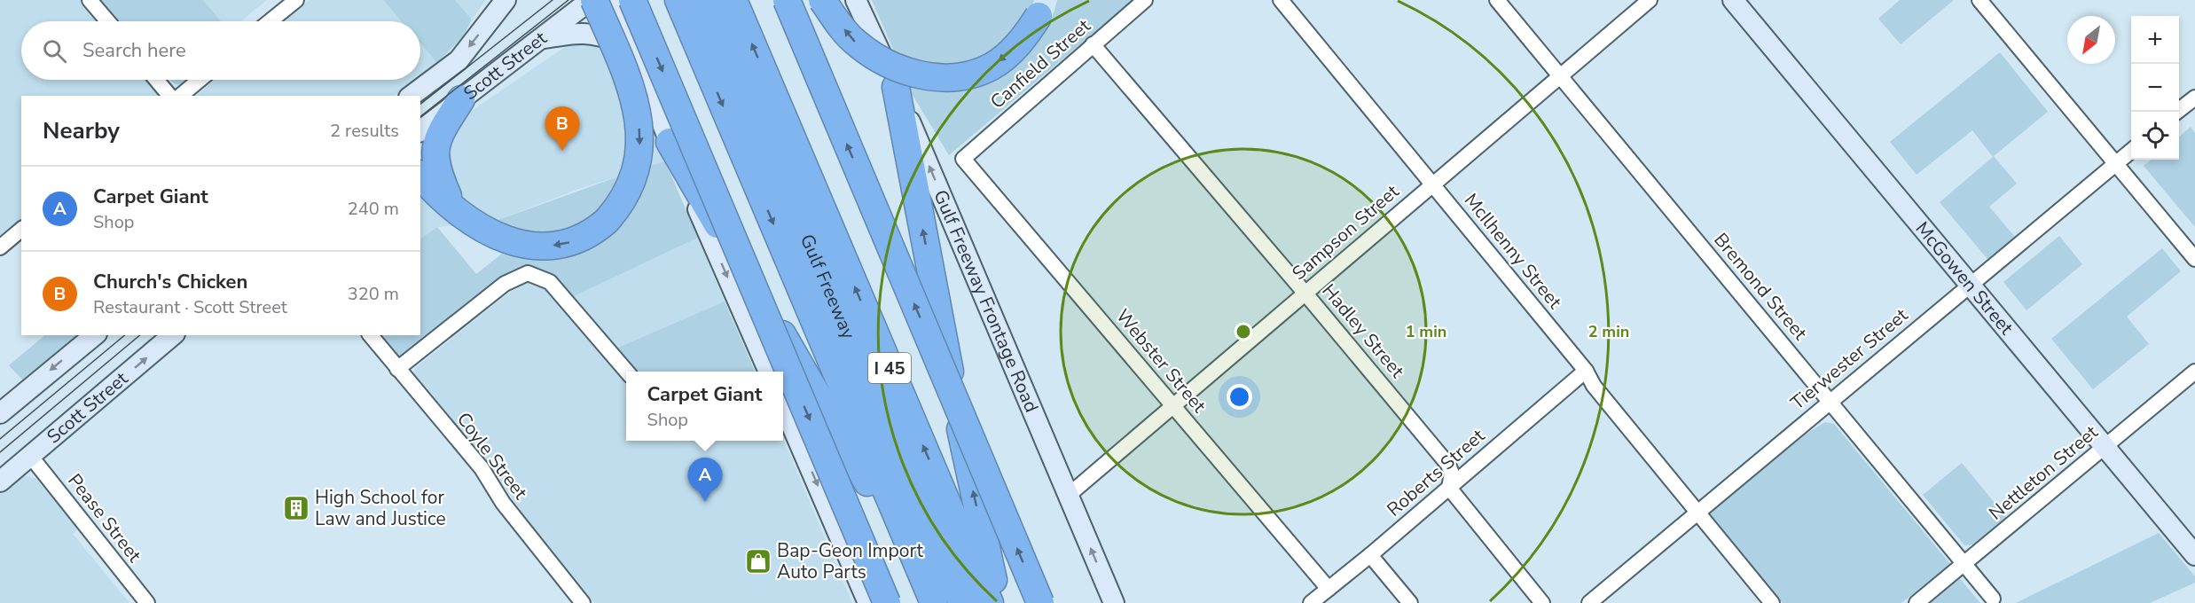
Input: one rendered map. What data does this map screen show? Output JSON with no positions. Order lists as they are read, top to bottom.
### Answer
{
  "streets": {
    "highway": ["Gulf Freeway", "I 45"],
    "main road": ["Scott Street", "McGowen Street", "Gulf Freeway Frontage Road"],
    "street": [
      "Canfield Street",
      "Sampson Street",
      "McIlhenny Street",
      "Bremond Street",
      "Hadley Street",
      "Tierwester Street",
      "Webster Street",
      "Coyle Street",
      "Roberts Street",
      "Nettleton Street",
      "Pease Street"
    ]
  },
  "crossings": [
    ["Canfield Street", "Hadley Street"],
    ["Canfield Street", "Webster Street"],
    ["Scott Street", "Pease Street"],
    ["Sampson Street", "McIlhenny Street"],
    ["Sampson Street", "Bremond Street"],
    ["Sampson Street", "Gulf Freeway Frontage Road"],
    ["Sampson Street", "Hadley Street"],
    ["Sampson Street", "Webster Street"],
    ["McIlhenny Street", "Tierwester Street"],
    ["McIlhenny Street", "Roberts Street"],
    ["McGowen Street", "Tierwester Street"],
    ["McGowen Street", "Nettleton Street"],
    ["Bremond Street", "Tierwester Street"],
    ["Bremond Street", "Nettleton Street"],
    ["Hadley Street", "Roberts Street"],
    ["Webster Street", "Roberts Street"]
  ],
  "one_way": ["Gulf Freeway Frontage Road"],
  "places": {
    "building": ["High School for Law and Justice"],
    "shop": ["Bap-Geon Import Auto Parts"]
  },
  "north": "bottom left",
  "page": {
    "map_buttons": ["+", "−"],
    "search": "Search here",
    "heading": ["Nearby", "2 results"],
    "pins": ["B", "A"],
    "list": [
      {
        "mark": "A",
        "name": "Carpet Giant",
        "note": "Shop",
        "value": "240 m"
      },
      {
        "mark": "B",
        "name": "Church's Chicken",
        "note": "Restaurant · Scott Street",
        "value": "320 m"
      }
    ],
    "popup": ["Carpet Giant", "Shop"]
  },
  "rings": ["1 min", "2 min"]
}
